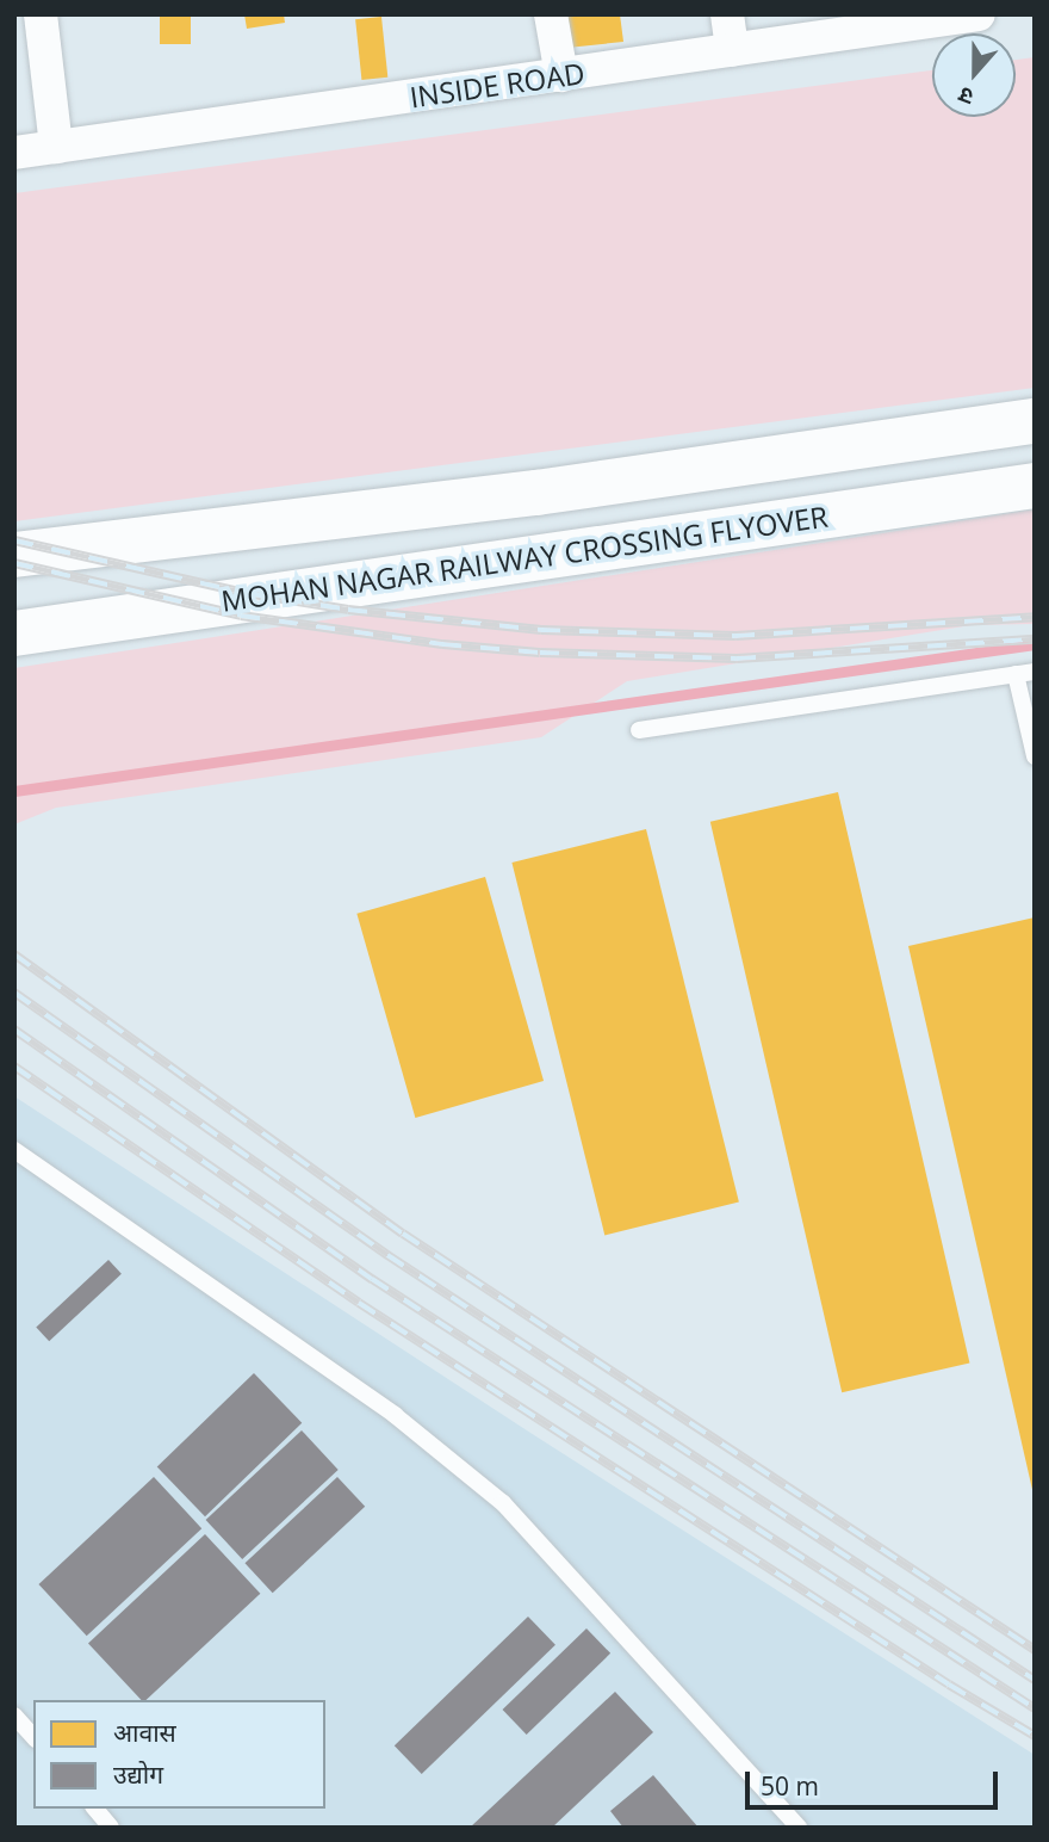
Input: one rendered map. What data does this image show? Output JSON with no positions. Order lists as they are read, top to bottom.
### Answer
{
  "streets": {
    "main road": ["MOHAN NAGAR RAILWAY CROSSING FLYOVER"],
    "street": ["INSIDE ROAD"]
  },
  "legend": ["आवास", "उद्योग"],
  "scale_bar": "50 m",
  "north": "bottom"
}
